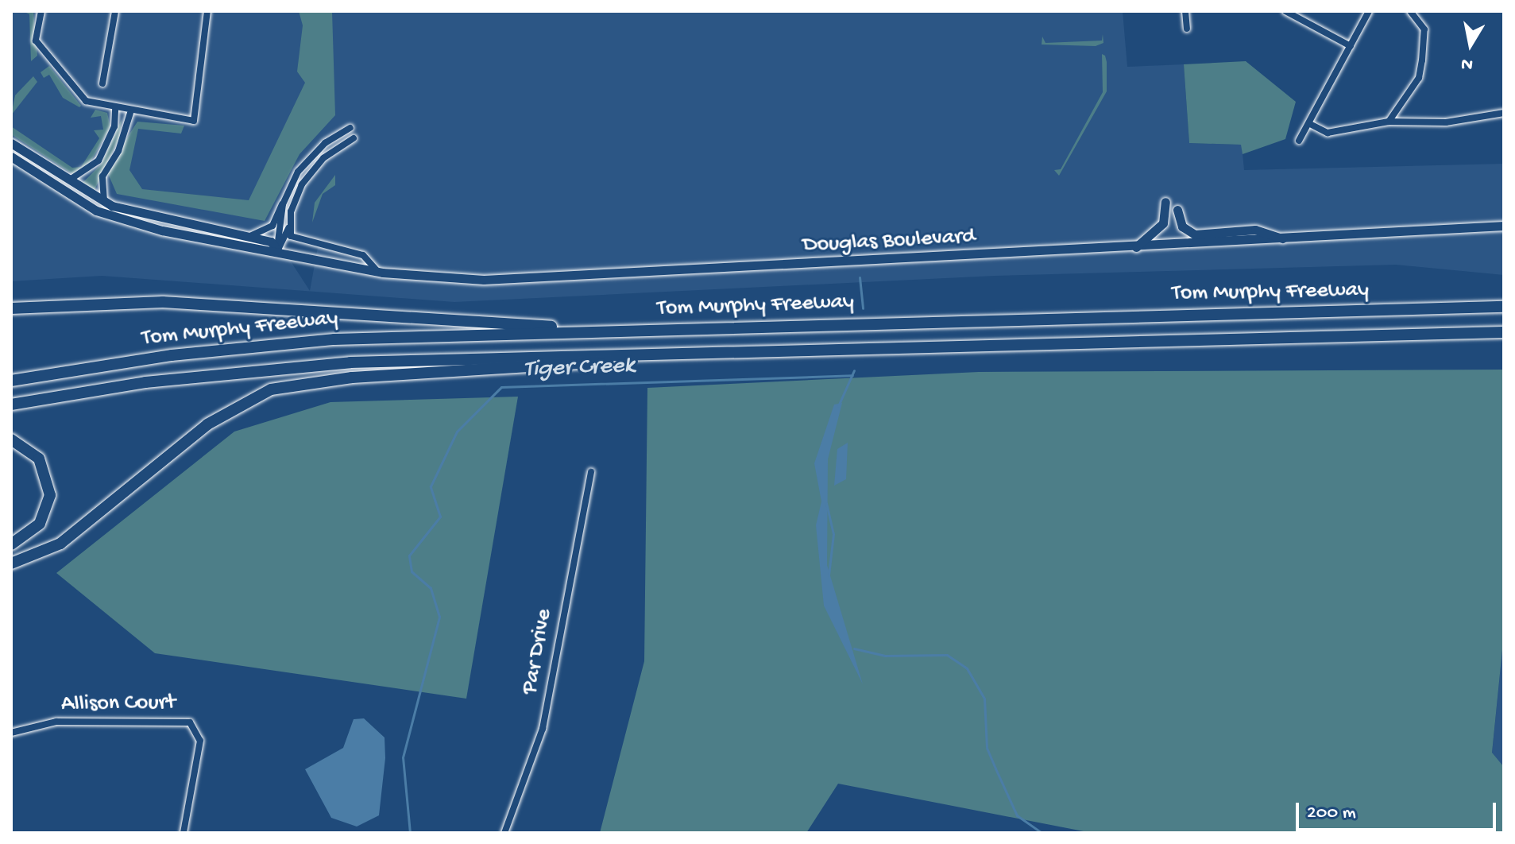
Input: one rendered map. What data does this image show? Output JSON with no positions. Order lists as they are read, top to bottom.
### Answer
{
  "streets": {
    "highway": ["Tom Murphy Freeway"],
    "main road": ["Douglas Boulevard"],
    "street": ["Par Drive", "Allison Court"]
  },
  "water": ["Tiger Creek"],
  "scale_bar": "200 m",
  "north": "bottom"
}
